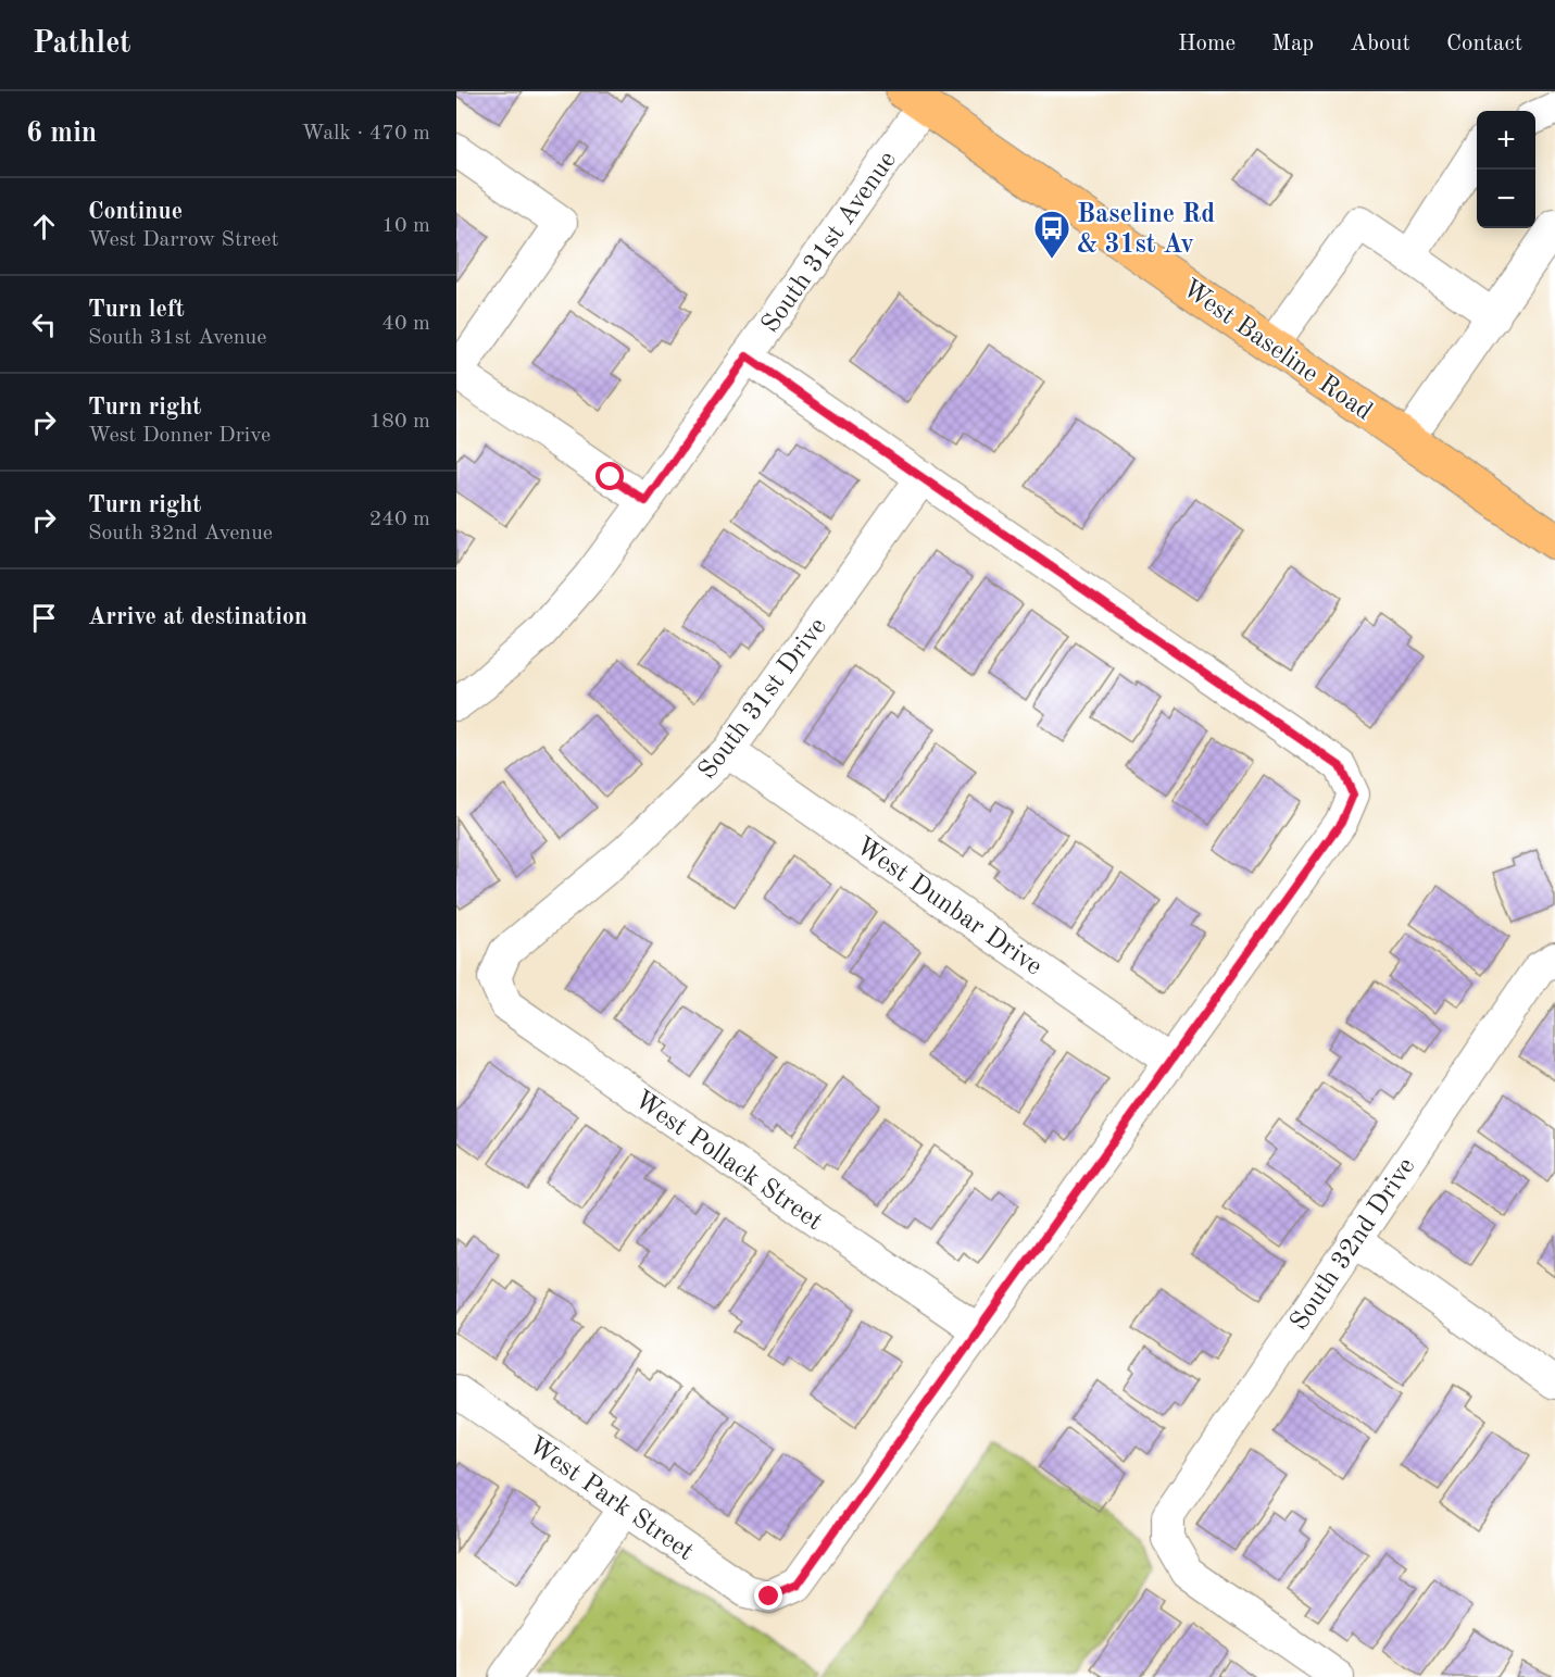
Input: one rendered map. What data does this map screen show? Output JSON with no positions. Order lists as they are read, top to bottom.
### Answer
{
  "streets": {
    "main road": ["West Baseline Road"],
    "street": [
      "South 31st Avenue",
      "South 31st Drive",
      "West Dunbar Drive",
      "West Pollack Street",
      "South 32nd Drive",
      "West Park Street"
    ]
  },
  "crossings": [
    ["South 31st Avenue", "West Baseline Road"],
    ["South 31st Drive", "West Dunbar Drive"],
    ["South 31st Drive", "West Pollack Street"],
    ["West Pollack Street", "West Park Street"]
  ],
  "places": {
    "bus stop": ["Baseline Rd & 31st Av"]
  },
  "page": {
    "header": "Pathlet",
    "nav": [
      "Home",
      "Map",
      "About",
      "Contact"
    ],
    "heading": ["6 min", "Walk · 470 m"],
    "map_buttons": ["+", "−"],
    "list": [
      ["Continue", "West Darrow Street", "10 m"],
      ["Turn left", "South 31st Avenue", "40 m"],
      ["Turn right", "West Donner Drive", "180 m"],
      ["Turn right", "South 32nd Avenue", "240 m"],
      "Arrive at destination"
    ]
  }
}
